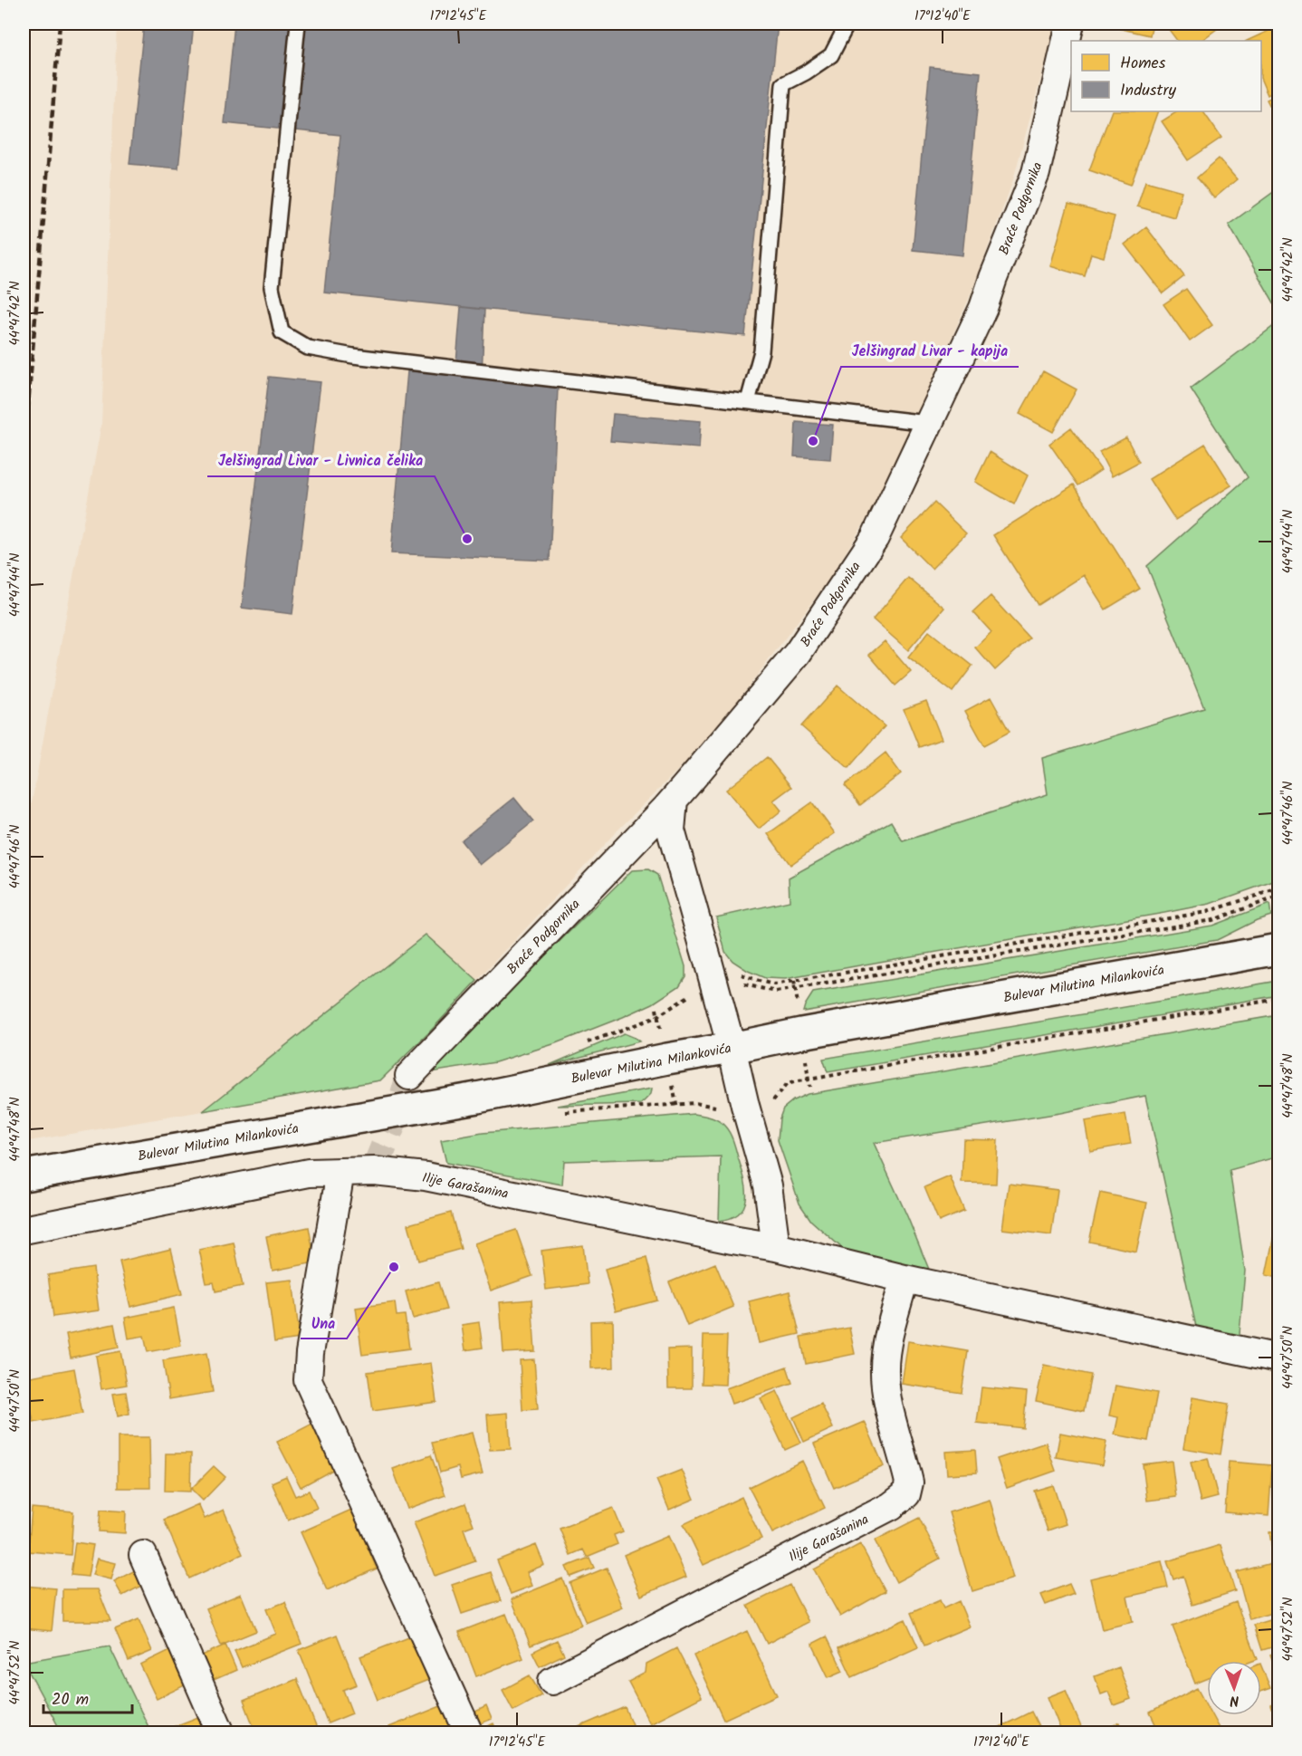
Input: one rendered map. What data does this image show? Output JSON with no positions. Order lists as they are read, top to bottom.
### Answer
{
  "streets": {
    "street": ["Braće Podgornika", "Bulevar Milutina Milankovića", "Ilije Garašanina"]
  },
  "places": ["Jelšingrad Livar - kapija", "Jelšingrad Livar - Livnica čelika", "Una"],
  "legend": ["Homes", "Industry"],
  "scale_bar": "20 m",
  "north": "bottom",
  "coordinates": [
    "17°12'45\"E",
    "17°12'40\"E",
    "44°47'42\"N",
    "44°47'44\"N",
    "44°47'46\"N",
    "44°47'48\"N",
    "44°47'50\"N",
    "44°47'52\"N"
  ]
}
